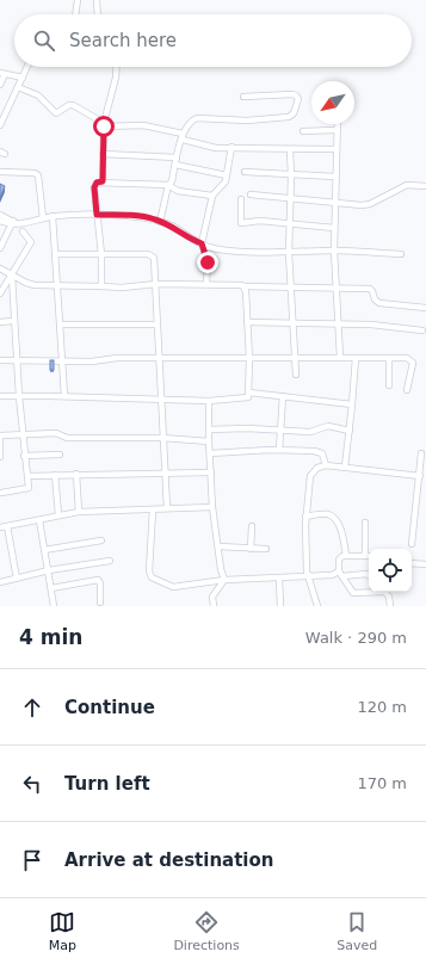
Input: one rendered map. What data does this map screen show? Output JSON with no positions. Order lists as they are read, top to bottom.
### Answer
{
  "north": "bottom left",
  "page": {
    "search": "Search here",
    "heading": ["4 min", "Walk · 290 m"],
    "list": [
      ["Continue", "120 m"],
      ["Turn left", "170 m"],
      "Arrive at destination"
    ],
    "nav": ["Map", "Directions", "Saved"]
  }
}
